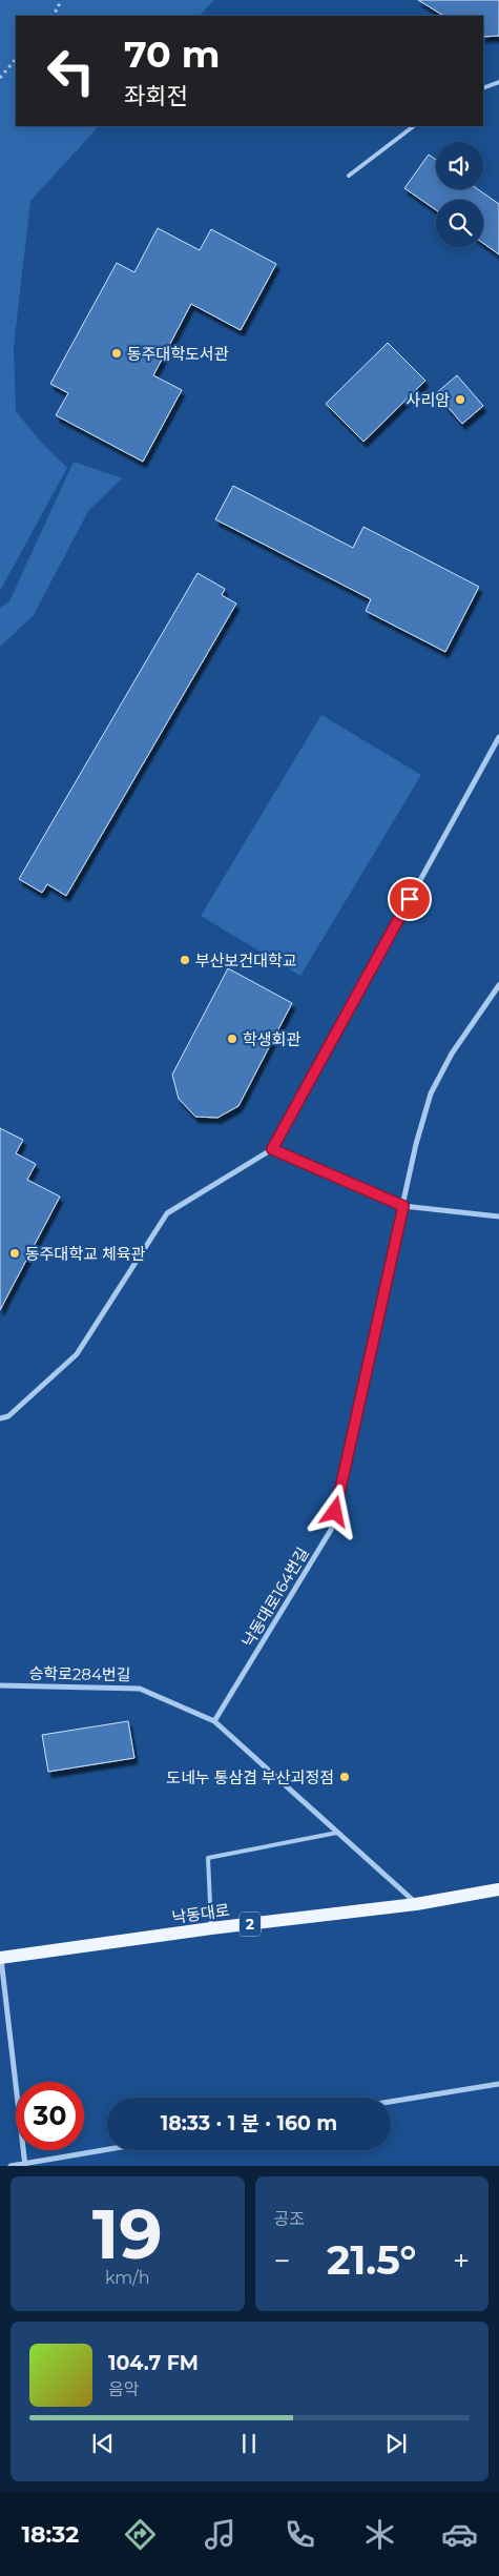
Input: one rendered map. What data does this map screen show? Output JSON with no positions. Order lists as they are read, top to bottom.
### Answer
{
  "streets": {
    "main road": ["낙동대로", "2"],
    "street": ["낙동대로164번길", "승학로284번길"]
  },
  "crossings": [
    ["낙동대로164번길", "승학로284번길"]
  ],
  "places": [
    "동주대학도서관",
    "사리암",
    "부산보건대학교",
    "학생회관",
    "동주대학교 체육관",
    "도네누 통삼겹 부산괴정점"
  ],
  "page": {
    "turn": ["70 m", "좌회전"],
    "limit": "30",
    "trip": "18:33 · 1 분 · 160 m",
    "tile": [
      ["19", "km/h"],
      "공조"
    ],
    "heat": ["−", "21.5°", "+"],
    "song": ["104.7 FM", "음악"],
    "tabs": "18:32"
  }
}
